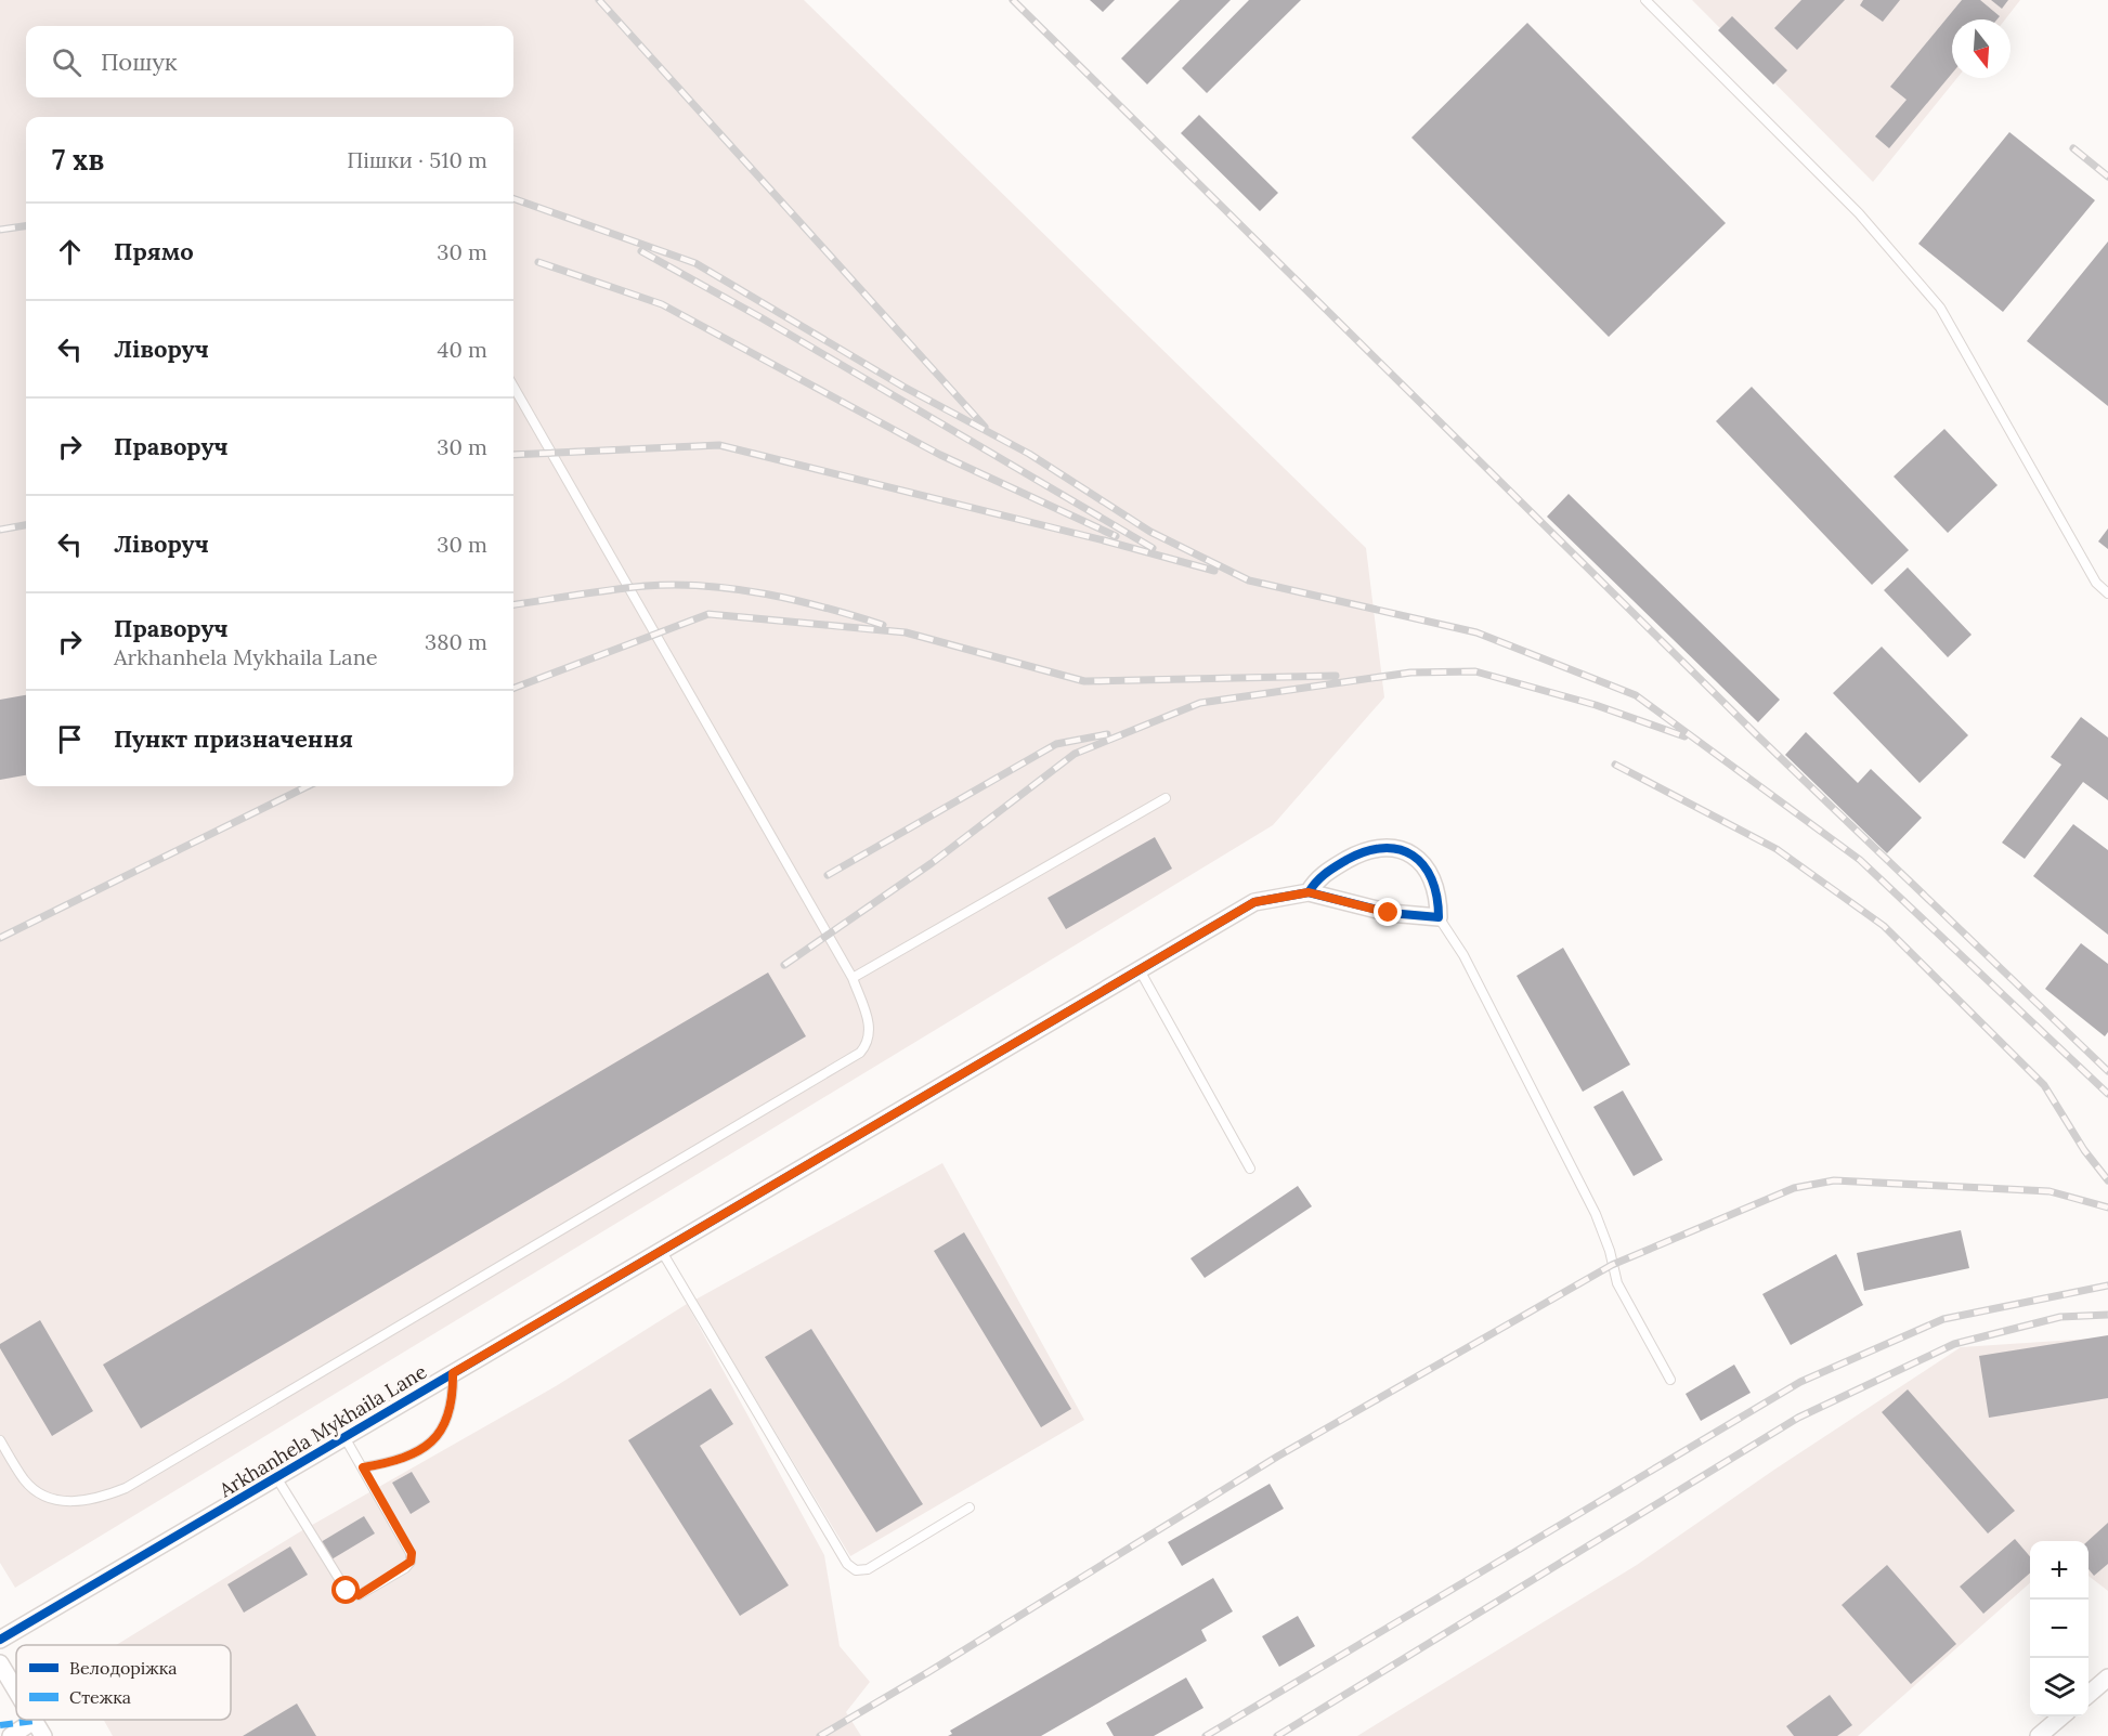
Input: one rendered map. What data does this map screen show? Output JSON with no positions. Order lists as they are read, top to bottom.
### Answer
{
  "streets": {
    "street": ["Arkhanhela Mykhaila Lane"]
  },
  "legend": ["Велодоріжка", "Стежка"],
  "north": "bottom",
  "page": {
    "search": "Пошук",
    "heading": ["7 хв", "Пішки · 510 m"],
    "list": [
      ["Прямо", "30 m"],
      ["Ліворуч", "40 m"],
      ["Праворуч", "30 m"],
      ["Ліворуч", "30 m"],
      ["Праворуч", "Arkhanhela Mykhaila Lane", "380 m"],
      "Пункт призначення"
    ],
    "map_buttons": ["+", "−"]
  }
}
